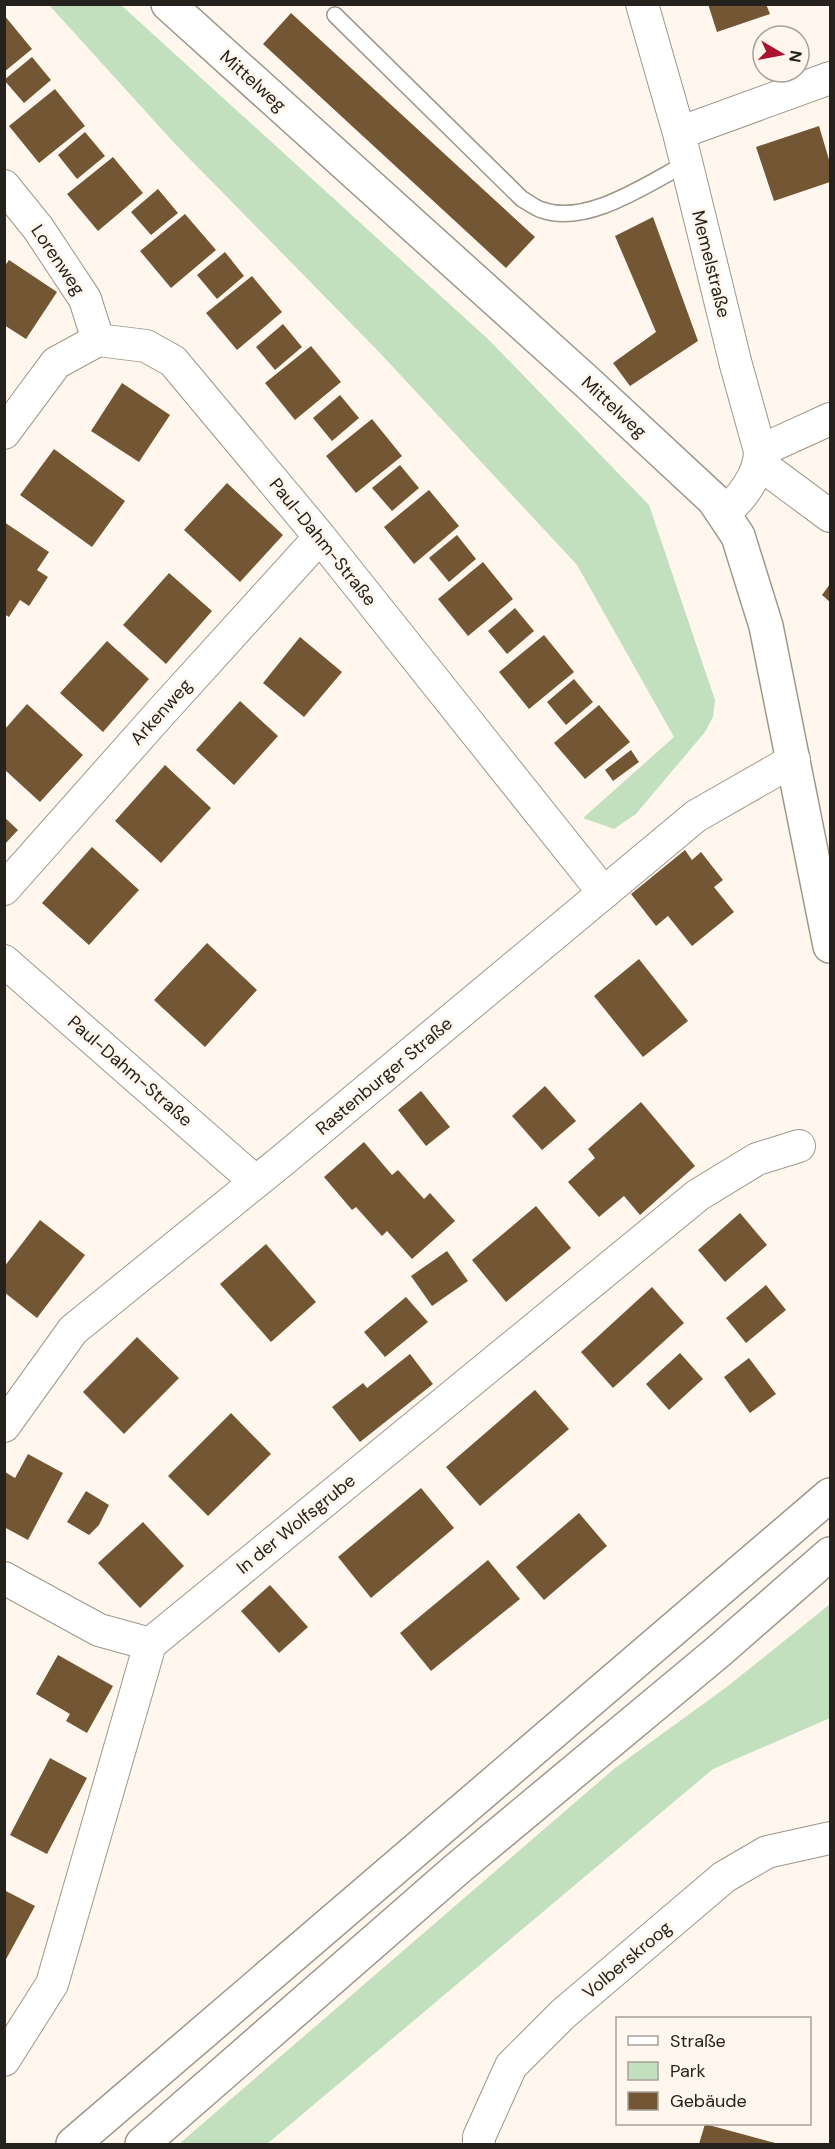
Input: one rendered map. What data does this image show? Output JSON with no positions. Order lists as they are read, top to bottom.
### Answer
{
  "streets": {
    "main road": ["Mittelweg"],
    "street": [
      "Lorenweg",
      "Memelstraße",
      "Paul-Dahm-Straße",
      "Arkenweg",
      "Rastenburger Straße",
      "In der Wolfsgrube",
      "Volberskroog"
    ]
  },
  "crossings": [
    ["Mittelweg", "Rastenburger Straße"],
    ["Lorenweg", "Paul-Dahm-Straße"],
    ["Paul-Dahm-Straße", "Arkenweg"],
    ["Paul-Dahm-Straße", "Rastenburger Straße"]
  ],
  "legend": ["Straße", "Park", "Gebäude"],
  "north": "right"
}
